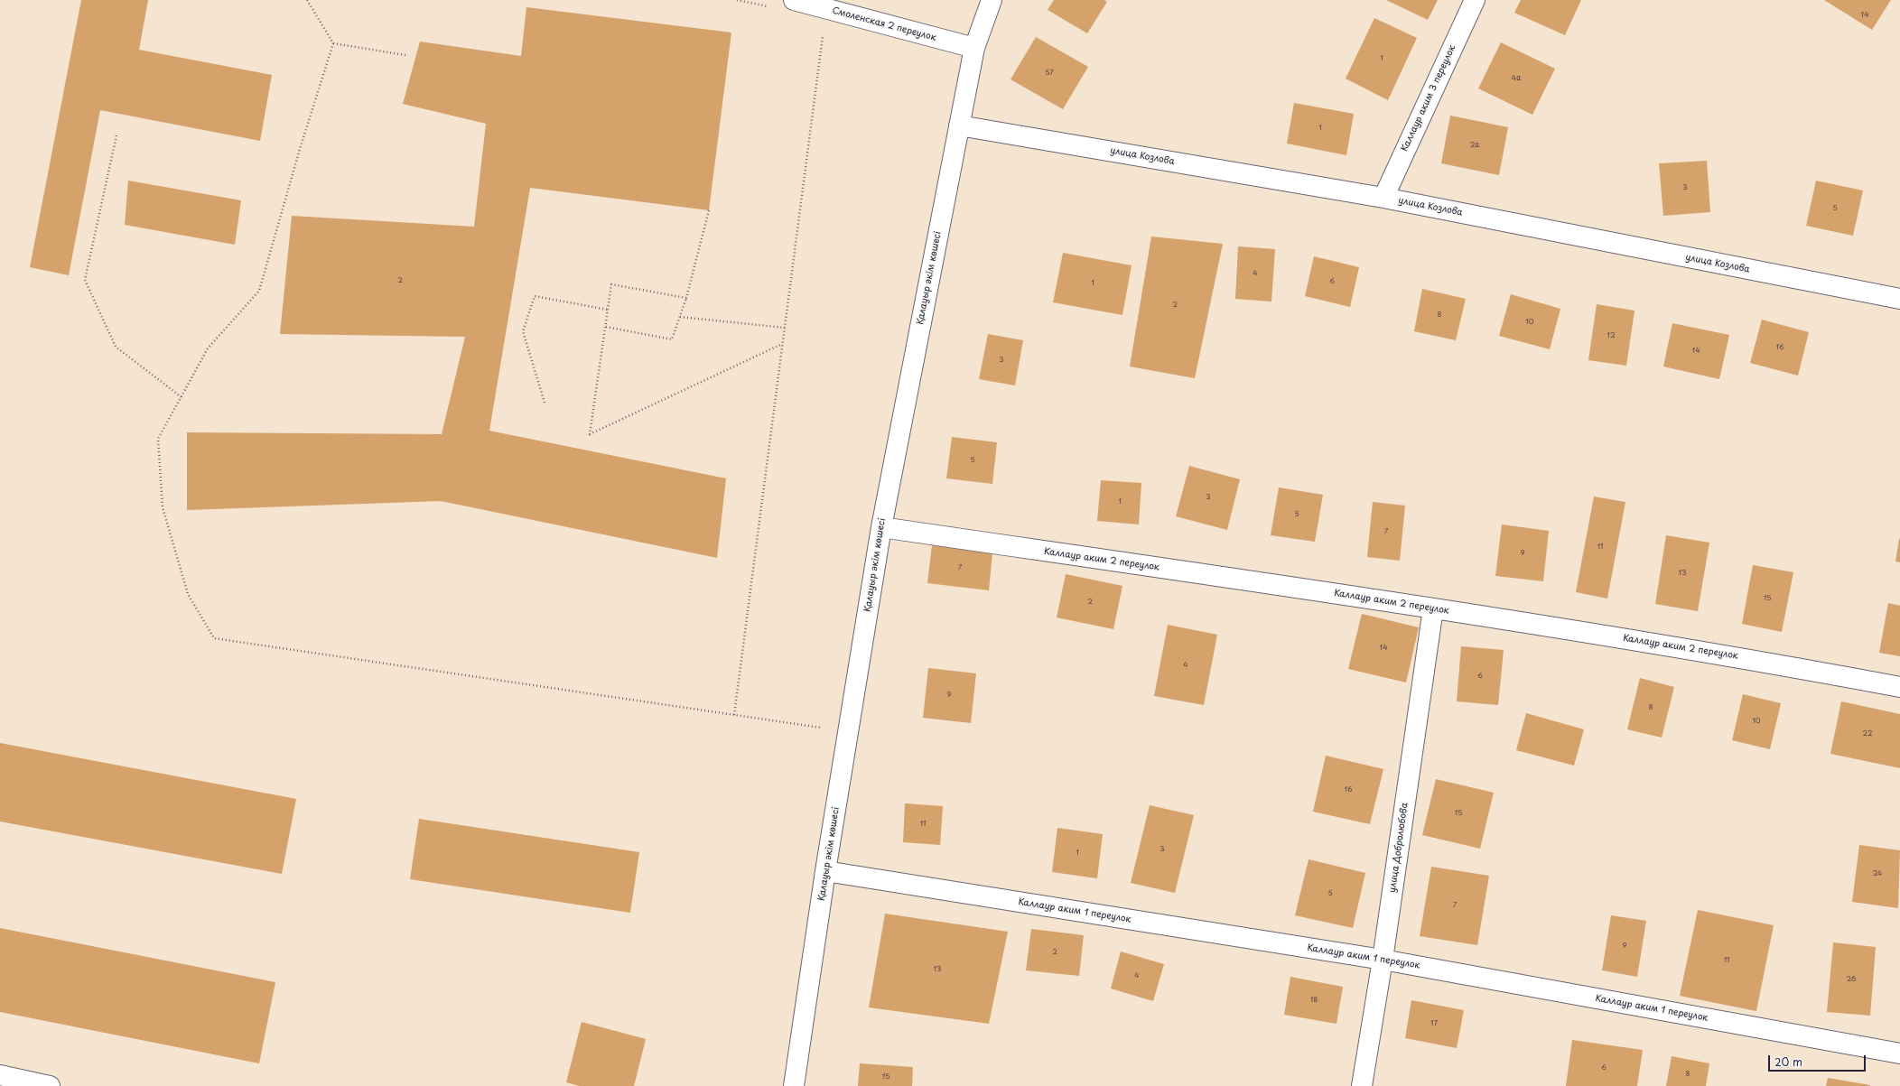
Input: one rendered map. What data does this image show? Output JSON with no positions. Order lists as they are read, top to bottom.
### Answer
{
  "streets": {
    "street": [
      "Смоленская 2 переулок",
      "Каллаур аким 3 переулок",
      "улица Козлова",
      "Қалауыр әкім көшесі",
      "Каллаур аким 2 переулок",
      "улица Добролюбова",
      "Каллаур аким 1 переулок"
    ]
  },
  "crossings": [
    ["Смоленская 2 переулок", "Қалауыр әкім көшесі"],
    ["Каллаур аким 3 переулок", "улица Козлова"],
    ["улица Козлова", "Қалауыр әкім көшесі"],
    ["Қалауыр әкім көшесі", "Каллаур аким 2 переулок"],
    ["Қалауыр әкім көшесі", "Каллаур аким 1 переулок"],
    ["Каллаур аким 2 переулок", "улица Добролюбова"],
    ["улица Добролюбова", "Каллаур аким 1 переулок"]
  ],
  "house_numbers": [
    "14",
    "1",
    "57",
    "4а",
    "1",
    "2а",
    "3",
    "5",
    "4",
    "2",
    "6",
    "1",
    "2",
    "8",
    "10",
    "12",
    "16",
    "14",
    "3",
    "5",
    "3",
    "1",
    "5",
    "7",
    "11",
    "9",
    "7",
    "13",
    "15",
    "2",
    "14",
    "4",
    "6",
    "9",
    "8",
    "10",
    "22",
    "16",
    "15",
    "11",
    "3",
    "1",
    "24",
    "5",
    "7",
    "9",
    "2",
    "11",
    "13",
    "4",
    "26",
    "18",
    "17",
    "6",
    "8",
    "15"
  ],
  "scale_bar": "20 m"
}
